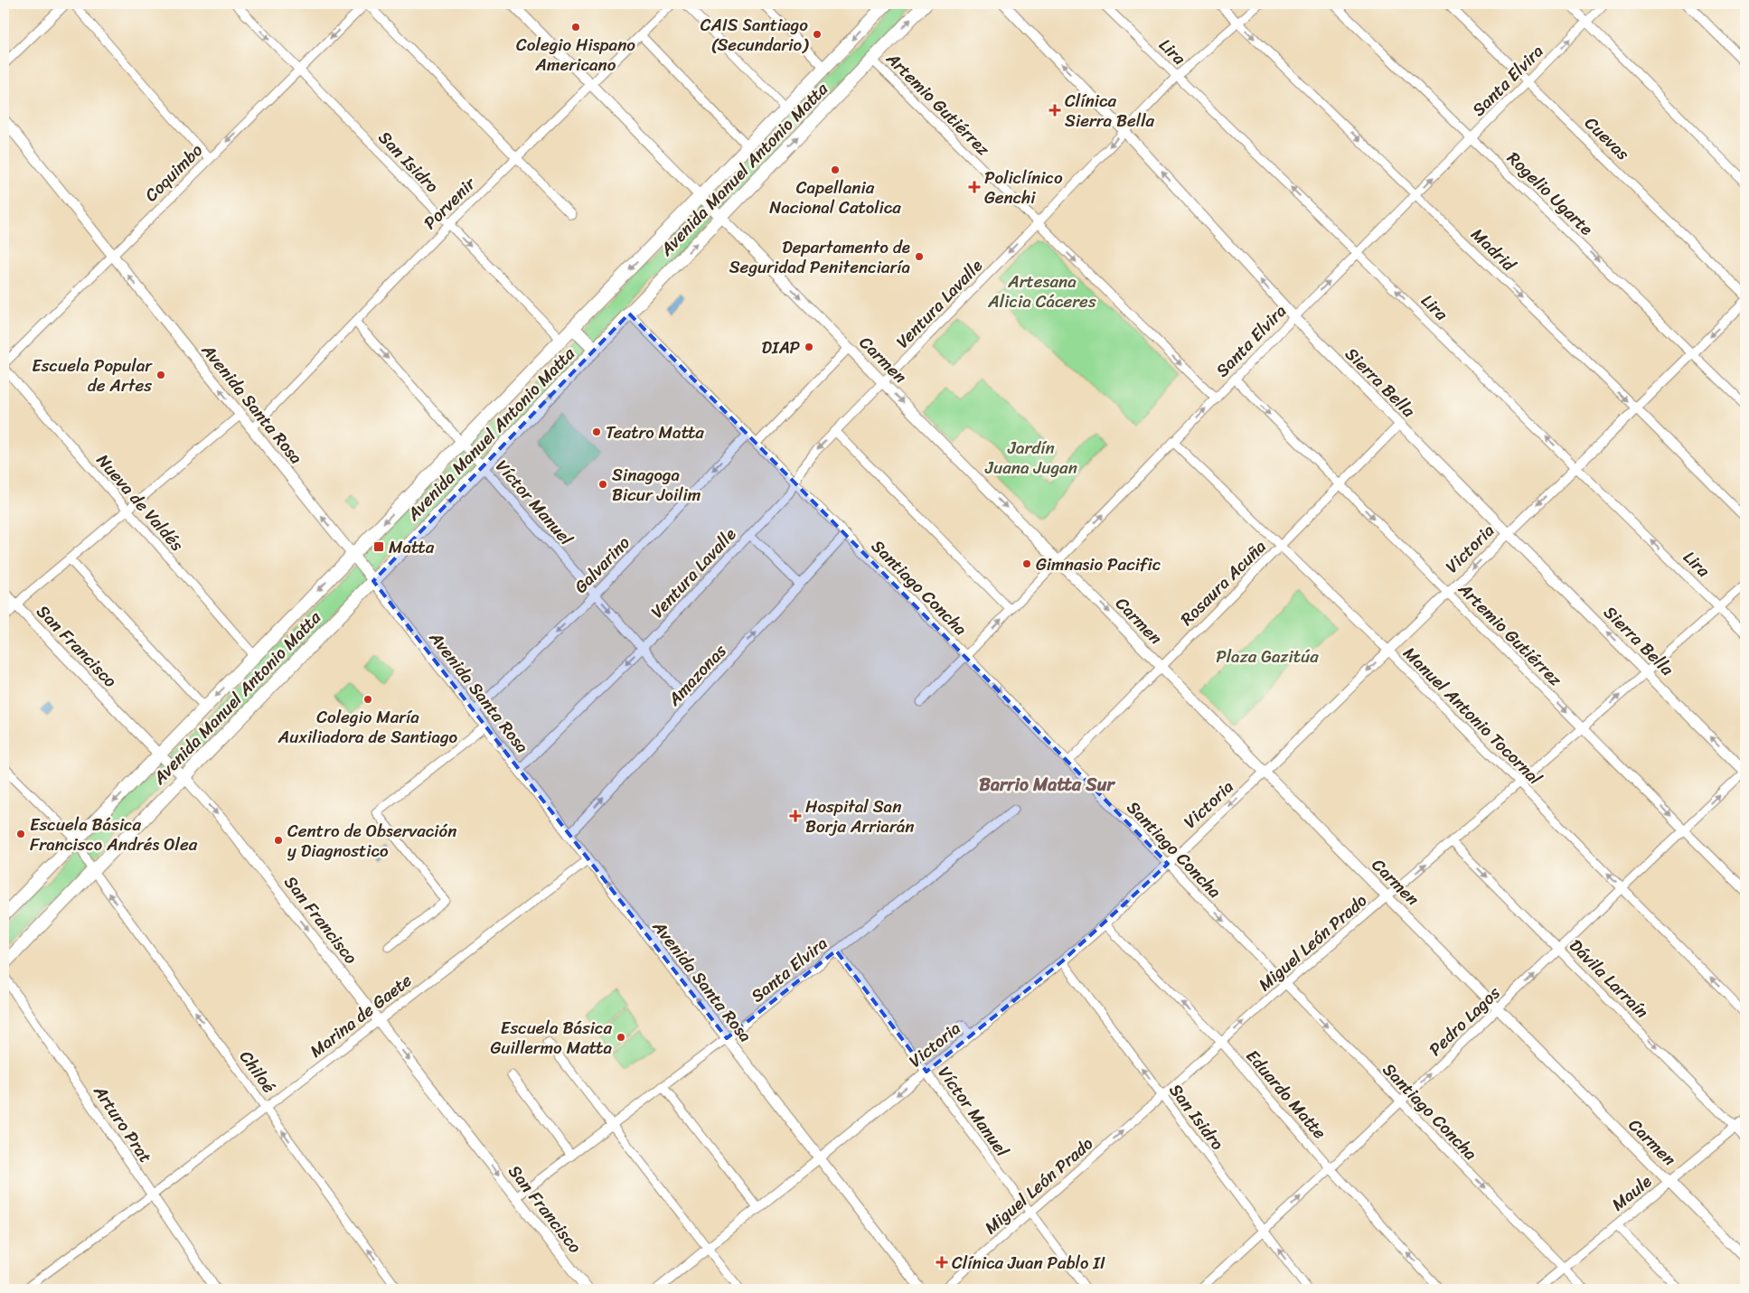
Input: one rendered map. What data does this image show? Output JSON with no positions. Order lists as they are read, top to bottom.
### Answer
{
  "streets": {
    "main road": [
      "Avenida Manuel Antonio Matta",
      "Carmen",
      "Sierra Bella",
      "Avenida Santa Rosa",
      "San Francisco"
    ],
    "street": [
      "Lira",
      "Santa Elvira",
      "Artemio Gutiérrez",
      "Cuevas",
      "San Isidro",
      "Coquimbo",
      "Rogelio Ugarte",
      "Porvenir",
      "Madrid",
      "Ventura Lavalle",
      "Nueva de Valdés",
      "Víctor Manuel",
      "Victoria",
      "Galvarino",
      "Rosaura Acuña",
      "Santiago Concha",
      "Amazonas",
      "Manuel Antonio Tocornal",
      "Miguel León Prado",
      "Dávila Larraín",
      "Marina de Gaete",
      "Pedro Lagos",
      "Chiloé",
      "Eduardo Matte",
      "Arturo Prat",
      "Maule"
    ]
  },
  "crossings": [
    ["Lira", "Santa Elvira"],
    ["Lira", "Ventura Lavalle"],
    ["Lira", "Victoria"],
    ["Lira", "Miguel León Prado"],
    ["Santa Elvira", "Artemio Gutiérrez"],
    ["Santa Elvira", "Cuevas"],
    ["Santa Elvira", "Rogelio Ugarte"],
    ["Santa Elvira", "Madrid"],
    ["Santa Elvira", "Carmen"],
    ["Santa Elvira", "Sierra Bella"],
    ["Santa Elvira", "Avenida Santa Rosa"],
    ["Santa Elvira", "Víctor Manuel"],
    ["Santa Elvira", "Santiago Concha"],
    ["Santa Elvira", "San Francisco"],
    ["Santa Elvira", "Manuel Antonio Tocornal"],
    ["Artemio Gutiérrez", "Avenida Manuel Antonio Matta"],
    ["Artemio Gutiérrez", "Ventura Lavalle"],
    ["Artemio Gutiérrez", "Victoria"],
    ["Artemio Gutiérrez", "Rosaura Acuña"],
    ["Artemio Gutiérrez", "Miguel León Prado"],
    ["Artemio Gutiérrez", "Pedro Lagos"],
    ["San Isidro", "Avenida Manuel Antonio Matta"],
    ["San Isidro", "Coquimbo"],
    ["San Isidro", "Porvenir"],
    ["San Isidro", "Victoria"],
    ["San Isidro", "Miguel León Prado"],
    ["San Isidro", "Pedro Lagos"],
    ["Avenida Manuel Antonio Matta", "Carmen"],
    ["Avenida Manuel Antonio Matta", "Avenida Santa Rosa"],
    ["Avenida Manuel Antonio Matta", "Nueva de Valdés"],
    ["Avenida Manuel Antonio Matta", "Víctor Manuel"],
    ["Avenida Manuel Antonio Matta", "Santiago Concha"],
    ["Avenida Manuel Antonio Matta", "San Francisco"],
    ["Avenida Manuel Antonio Matta", "Chiloé"],
    ["Coquimbo", "Avenida Santa Rosa"],
    ["Rogelio Ugarte", "Victoria"],
    ["Porvenir", "Carmen"],
    ["Porvenir", "Avenida Santa Rosa"],
    ["Porvenir", "Víctor Manuel"],
    ["Madrid", "Ventura Lavalle"],
    ["Madrid", "Victoria"],
    ["Ventura Lavalle", "Carmen"],
    ["Ventura Lavalle", "Sierra Bella"],
    ["Ventura Lavalle", "Avenida Santa Rosa"],
    ["Ventura Lavalle", "Víctor Manuel"],
    ["Ventura Lavalle", "Santiago Concha"],
    ["Carmen", "Victoria"],
    ["Carmen", "Rosaura Acuña"],
    ["Carmen", "Miguel León Prado"],
    ["Carmen", "Pedro Lagos"],
    ["Carmen", "Maule"],
    ["Sierra Bella", "Victoria"],
    ["Sierra Bella", "Rosaura Acuña"],
    ["Sierra Bella", "Miguel León Prado"],
    ["Sierra Bella", "Pedro Lagos"],
    ["Avenida Santa Rosa", "Victoria"],
    ["Avenida Santa Rosa", "Galvarino"],
    ["Avenida Santa Rosa", "Amazonas"],
    ["Avenida Santa Rosa", "Marina de Gaete"],
    ["Víctor Manuel", "Victoria"],
    ["Víctor Manuel", "Galvarino"],
    ["Víctor Manuel", "Amazonas"],
    ["Víctor Manuel", "Miguel León Prado"],
    ["Victoria", "Santiago Concha"],
    ["Victoria", "Manuel Antonio Tocornal"],
    ["Victoria", "Eduardo Matte"],
    ["Galvarino", "Santiago Concha"],
    ["Rosaura Acuña", "Santiago Concha"],
    ["Rosaura Acuña", "Manuel Antonio Tocornal"],
    ["Santiago Concha", "Amazonas"],
    ["Santiago Concha", "Miguel León Prado"],
    ["Santiago Concha", "Pedro Lagos"],
    ["Santiago Concha", "Maule"],
    ["San Francisco", "Marina de Gaete"],
    ["Manuel Antonio Tocornal", "Miguel León Prado"],
    ["Manuel Antonio Tocornal", "Pedro Lagos"],
    ["Miguel León Prado", "Dávila Larraín"],
    ["Miguel León Prado", "Eduardo Matte"],
    ["Dávila Larraín", "Pedro Lagos"],
    ["Dávila Larraín", "Maule"],
    ["Marina de Gaete", "Chiloé"],
    ["Marina de Gaete", "Arturo Prat"],
    ["Pedro Lagos", "Eduardo Matte"]
  ],
  "one_way": [
    "Lira",
    "Artemio Gutiérrez",
    "Coquimbo",
    "Rogelio Ugarte",
    "Madrid",
    "Ventura Lavalle",
    "Sierra Bella",
    "Avenida Santa Rosa",
    "Victoria",
    "Galvarino",
    "Santiago Concha",
    "San Francisco",
    "Amazonas",
    "Manuel Antonio Tocornal",
    "Miguel León Prado",
    "Dávila Larraín",
    "Pedro Lagos",
    "Chiloé",
    "Eduardo Matte"
  ],
  "districts": ["Barrio Matta Sur"],
  "parks": ["Artesana Alicia Cáceres", "Jardín Juana Jugan", "Plaza Gazitúa"],
  "places": {
    "other": [
      "Colegio Hispano Americano",
      "CAIS Santiago (Secundario)",
      "Capellania Nacional Catolica",
      "Departamento de Seguridad Penitenciaría",
      "DIAP",
      "Escuela Popular de Artes",
      "Teatro Matta",
      "Sinagoga Bicur Joilim",
      "Gimnasio Pacific",
      "Colegio María Auxiliadora de Santiago",
      "Escuela Básica Francisco Andrés Olea",
      "Centro de Observación y Diagnostico",
      "Escuela Básica Guillermo Matta"
    ],
    "health": [
      "Clínica Sierra Bella",
      "Policlínico Genchi",
      "Hospital San Borja Arriarán",
      "Clínica Juan Pablo II"
    ],
    "transit": ["Matta"]
  }
}
